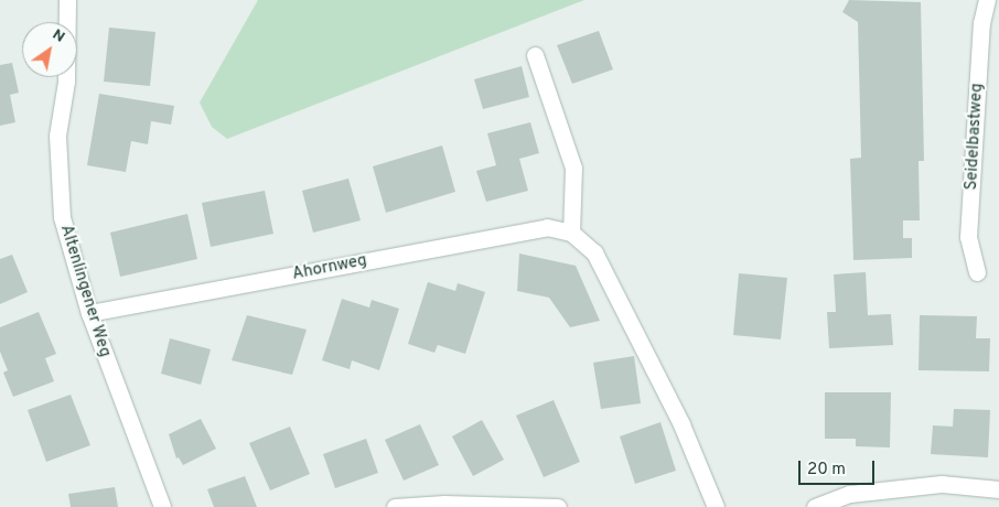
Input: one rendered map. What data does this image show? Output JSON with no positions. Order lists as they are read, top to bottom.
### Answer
{
  "streets": {
    "street": ["Seidelbastweg", "Ahornweg", "Altenlingener Weg"]
  },
  "crossings": [
    ["Ahornweg", "Altenlingener Weg"]
  ],
  "scale_bar": "20 m",
  "north": "top right"
}
